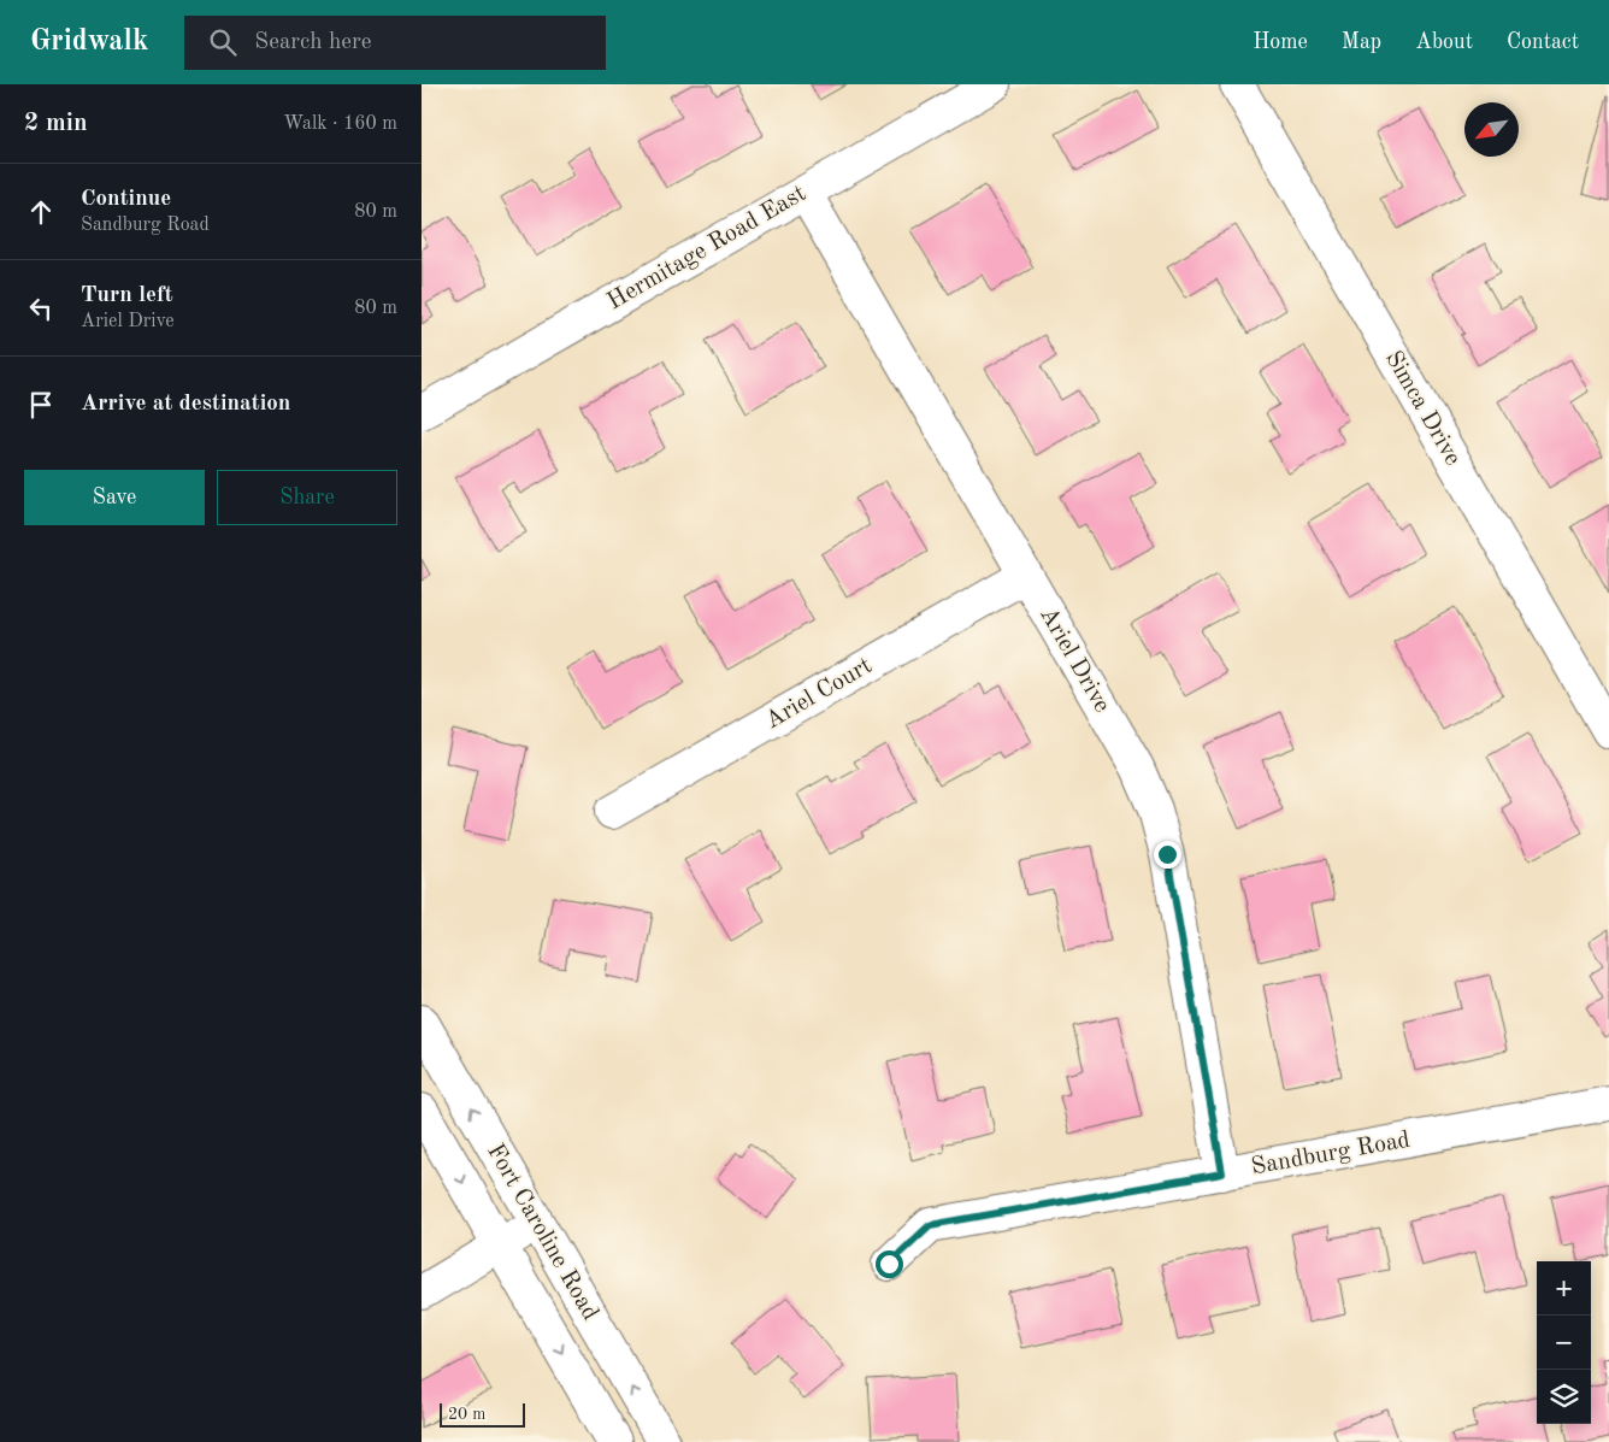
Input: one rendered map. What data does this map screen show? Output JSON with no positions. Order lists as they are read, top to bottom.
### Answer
{
  "streets": {
    "street": [
      "Hermitage Road East",
      "Simca Drive",
      "Ariel Drive",
      "Ariel Court",
      "Sandburg Road",
      "Fort Caroline Road"
    ]
  },
  "crossings": [
    ["Hermitage Road East", "Ariel Drive"],
    ["Ariel Drive", "Ariel Court"],
    ["Ariel Drive", "Sandburg Road"]
  ],
  "scale_bar": "20 m",
  "north": "bottom left",
  "page": {
    "header": "Gridwalk",
    "search": "Search here",
    "nav": [
      "Home",
      "Map",
      "About",
      "Contact"
    ],
    "heading": ["2 min", "Walk · 160 m"],
    "list": [
      ["Continue", "Sandburg Road", "80 m"],
      ["Turn left", "Ariel Drive", "80 m"],
      "Arrive at destination"
    ],
    "buttons": ["Save", "Share"],
    "map_buttons": ["+", "−"],
    "scale": "20 m"
  }
}
